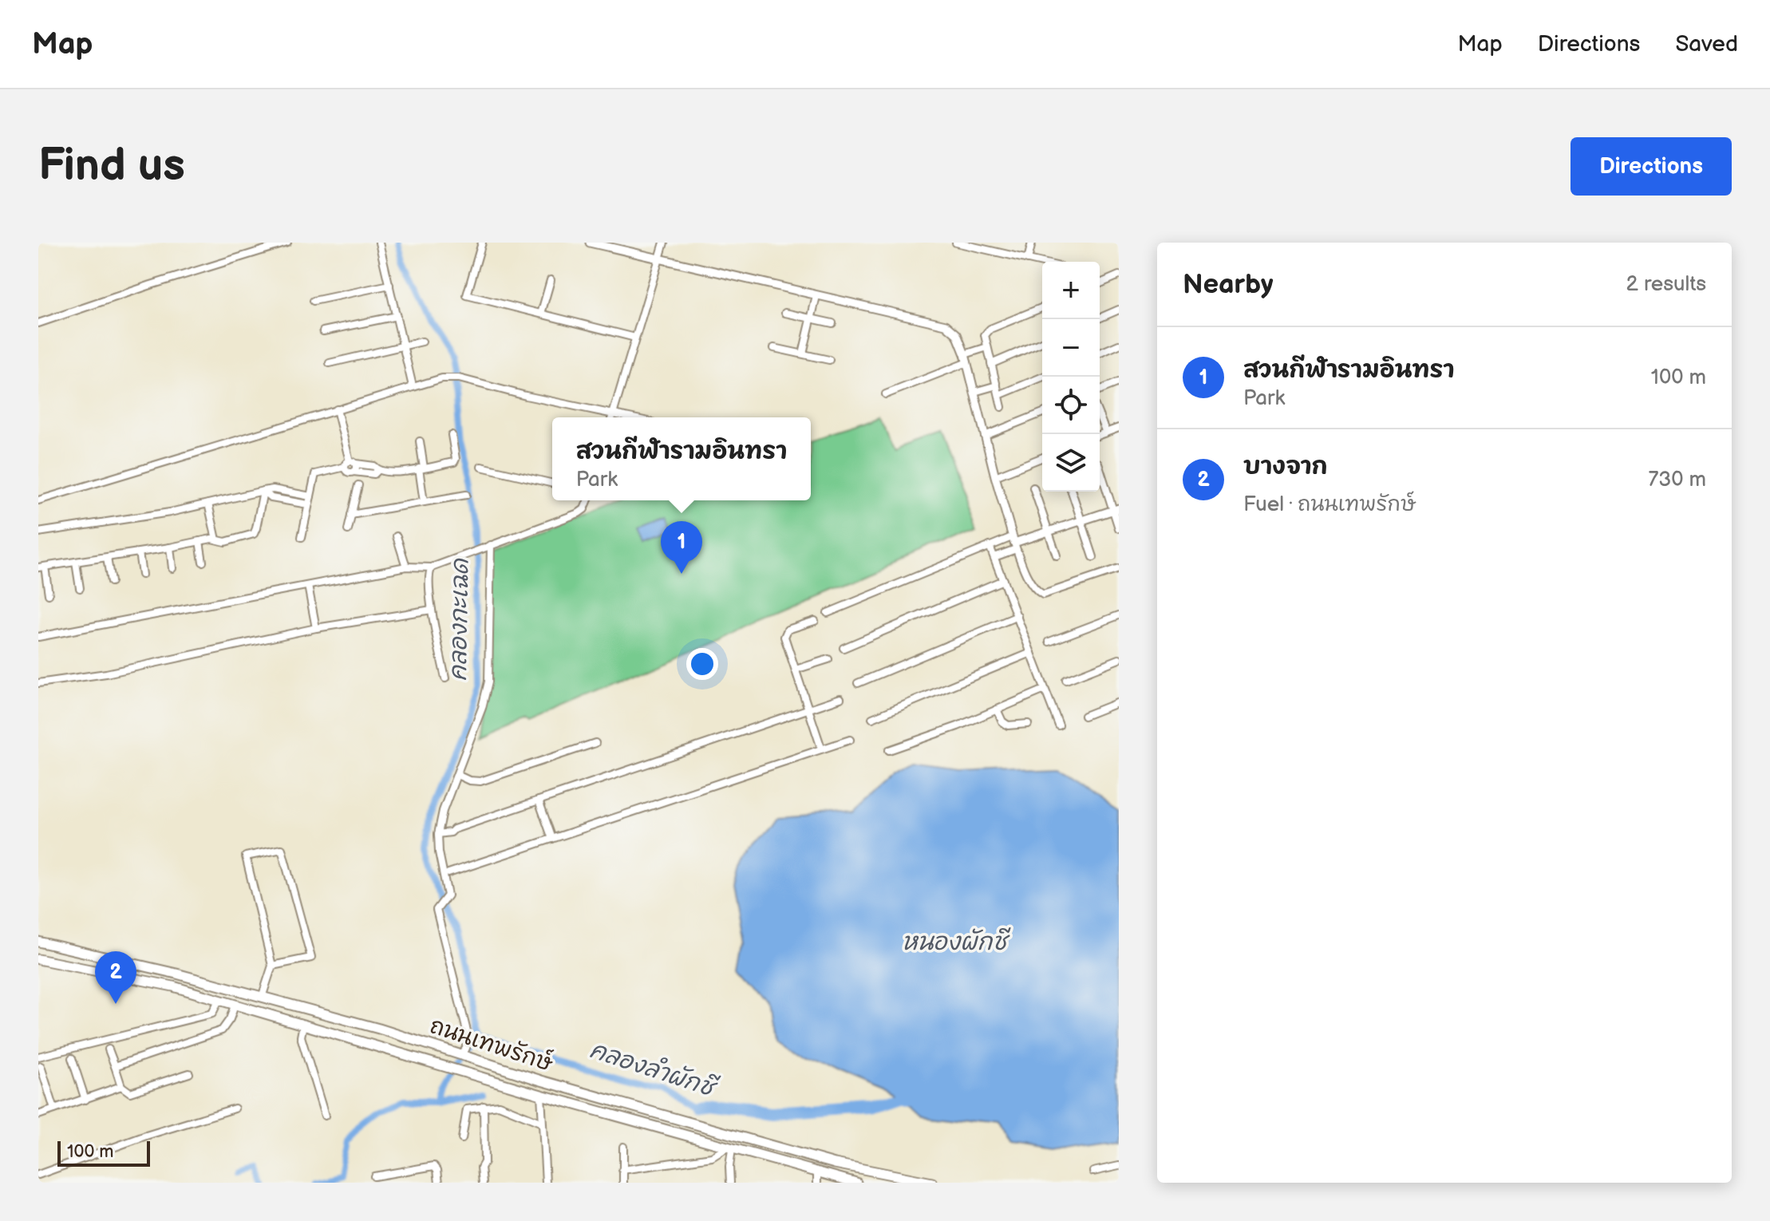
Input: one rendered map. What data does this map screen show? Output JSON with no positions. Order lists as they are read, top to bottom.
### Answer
{
  "streets": {
    "main road": ["ถนนเทพรักษ์"]
  },
  "water": ["คลองกะเฉด", "หนองผักชี", "คลองลำผักชี"],
  "scale_bar": "100 m",
  "page": {
    "header": "Map",
    "nav": ["Map", "Directions", "Saved"],
    "buttons": "Directions",
    "title": "Find us",
    "heading": ["Nearby", "2 results"],
    "map_buttons": ["+", "−"],
    "list": [
      {
        "mark": "1",
        "name": "สวนกีฬารามอินทรา",
        "note": "Park",
        "value": "100 m"
      },
      {
        "mark": "2",
        "name": "บางจาก",
        "note": "Fuel · ถนนเทพรักษ์",
        "value": "730 m"
      }
    ],
    "popup": ["สวนกีฬารามอินทรา", "Park"],
    "pins": ["1", "2"],
    "scale": "100 m"
  }
}
